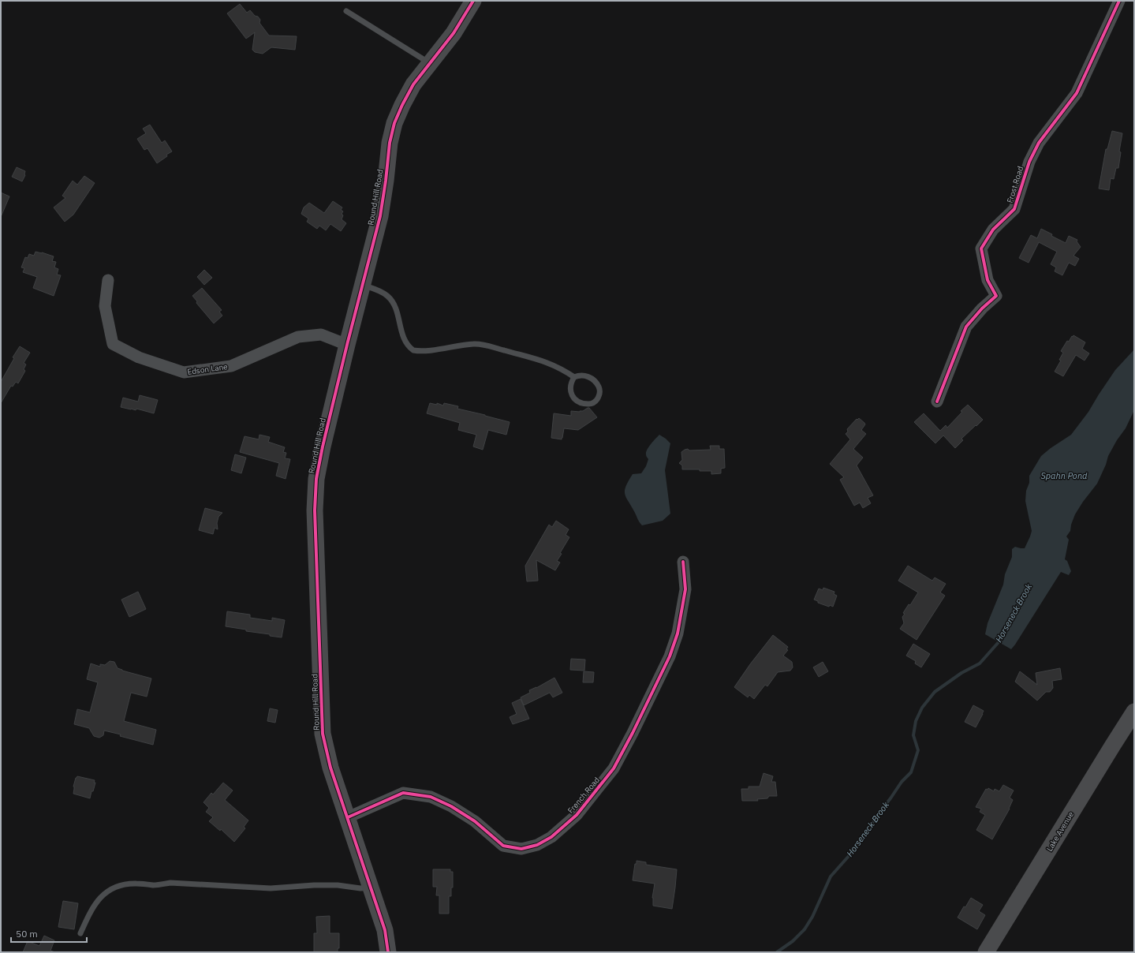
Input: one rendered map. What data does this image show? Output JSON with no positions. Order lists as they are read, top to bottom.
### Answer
{
  "streets": {
    "street": [
      "Frost Road",
      "Round Hill Road",
      "Edson Lane",
      "French Road",
      "Lake Avenue"
    ]
  },
  "crossings": [
    ["Round Hill Road", "Edson Lane"],
    ["Round Hill Road", "French Road"]
  ],
  "water": ["Spahn Pond", "Horseneck Brook"],
  "scale_bar": "50 m"
}
